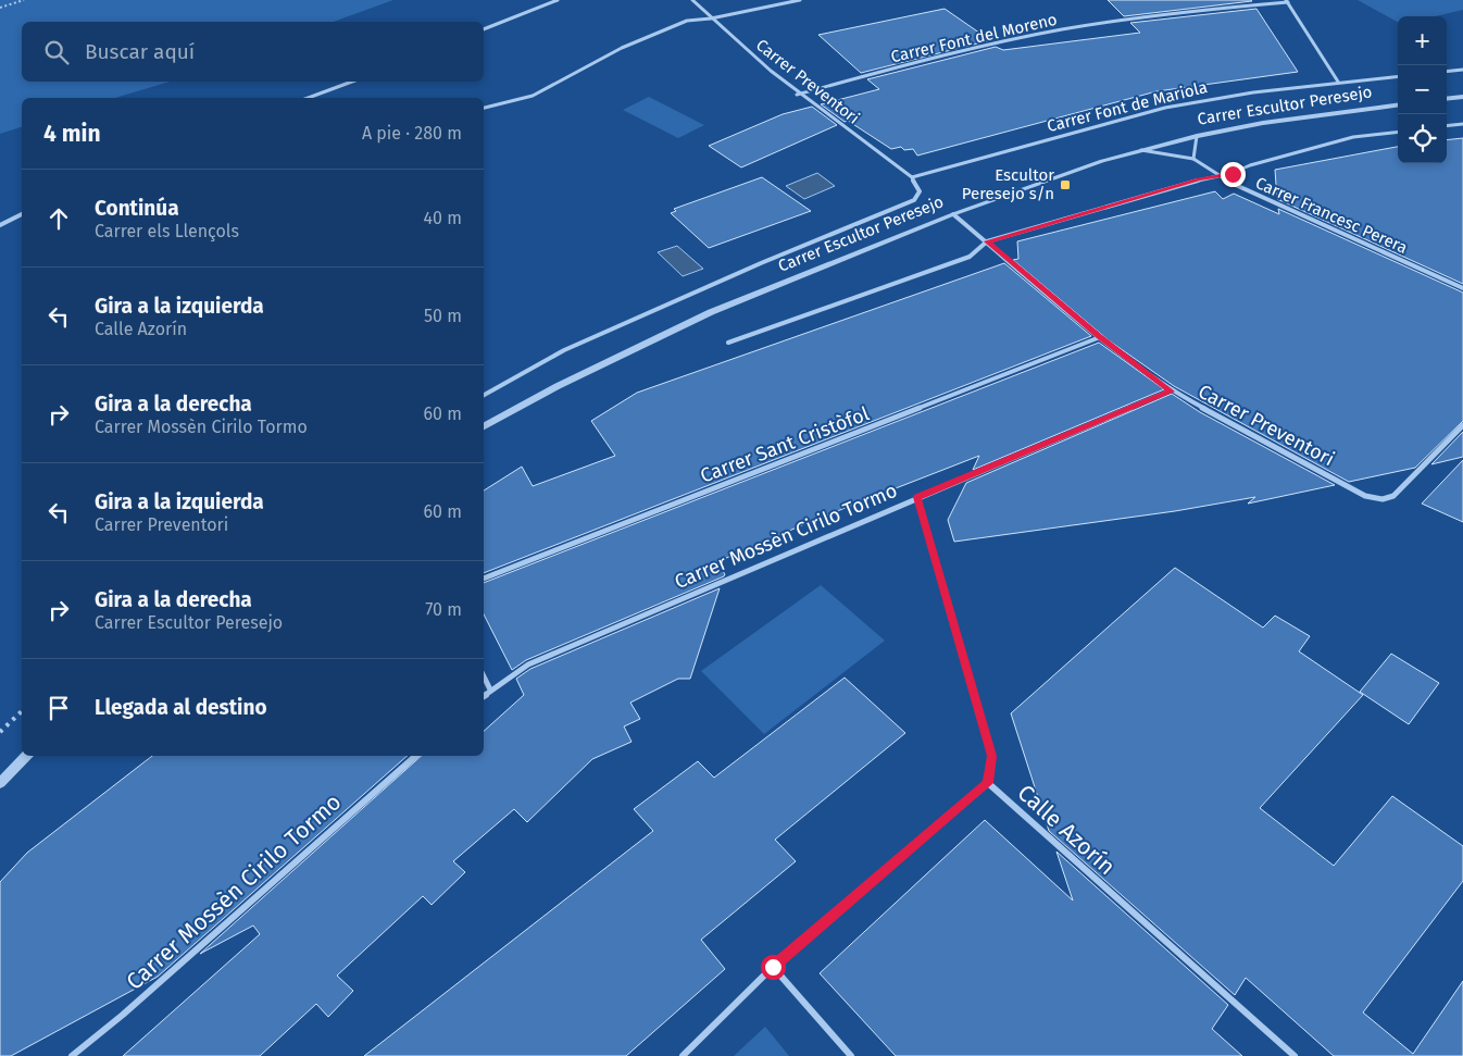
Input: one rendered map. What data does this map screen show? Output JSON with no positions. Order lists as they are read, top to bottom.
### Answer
{
  "streets": {
    "street": [
      "Carrer Font del Moreno",
      "Carrer Preventori",
      "Carrer Escultor Peresejo",
      "Carrer Font de Mariola",
      "Carrer Francesc Perera",
      "Carrer Sant Cristòfol",
      "Carrer Mossèn Cirilo Tormo",
      "Calle Azorín"
    ]
  },
  "crossings": [
    ["Carrer Font del Moreno", "Carrer Preventori"],
    ["Carrer Preventori", "Carrer Escultor Peresejo"],
    ["Carrer Preventori", "Carrer Font de Mariola"],
    ["Carrer Preventori", "Carrer Sant Cristòfol"],
    ["Carrer Preventori", "Carrer Mossèn Cirilo Tormo"],
    ["Carrer Escultor Peresejo", "Carrer Font de Mariola"],
    ["Carrer Escultor Peresejo", "Carrer Francesc Perera"]
  ],
  "places": {
    "transit": ["Escultor Peresejo s/n"]
  },
  "page": {
    "map_buttons": ["+", "−"],
    "search": "Buscar aquí",
    "heading": ["4 min", "A pie · 280 m"],
    "list": [
      ["Continúa", "Carrer els Llençols", "40 m"],
      ["Gira a la izquierda", "Calle Azorín", "50 m"],
      ["Gira a la derecha", "Carrer Mossèn Cirilo Tormo", "60 m"],
      ["Gira a la izquierda", "Carrer Preventori", "60 m"],
      ["Gira a la derecha", "Carrer Escultor Peresejo", "70 m"],
      "Llegada al destino"
    ]
  }
}
